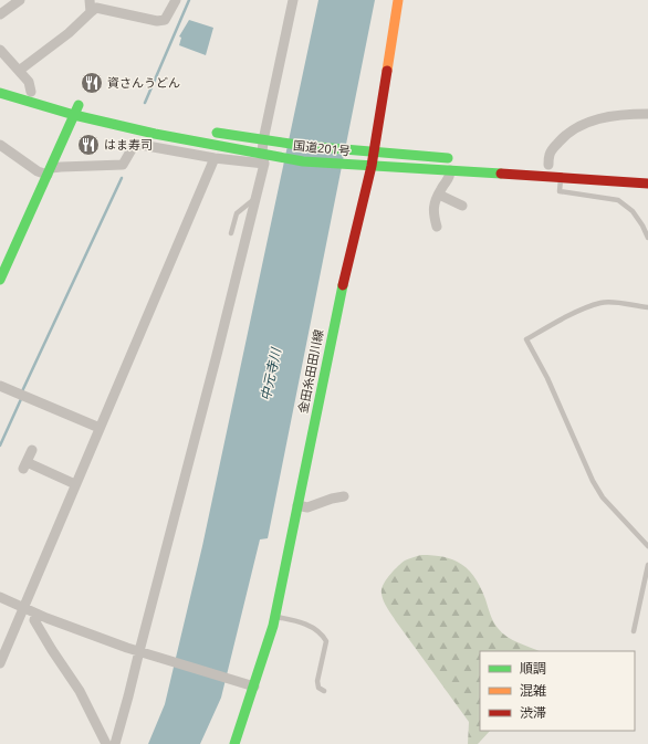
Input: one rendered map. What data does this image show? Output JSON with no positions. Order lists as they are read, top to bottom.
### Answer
{
  "streets": {
    "main road": ["国道201号", "金田糸田田川線"]
  },
  "crossings": [
    ["国道201号", "金田糸田田川線"]
  ],
  "water": ["中元寺川"],
  "places": {
    "restaurant": ["資さんうどん", "はま寿司"]
  },
  "legend": ["順調", "混雑", "渋滞"]
}
